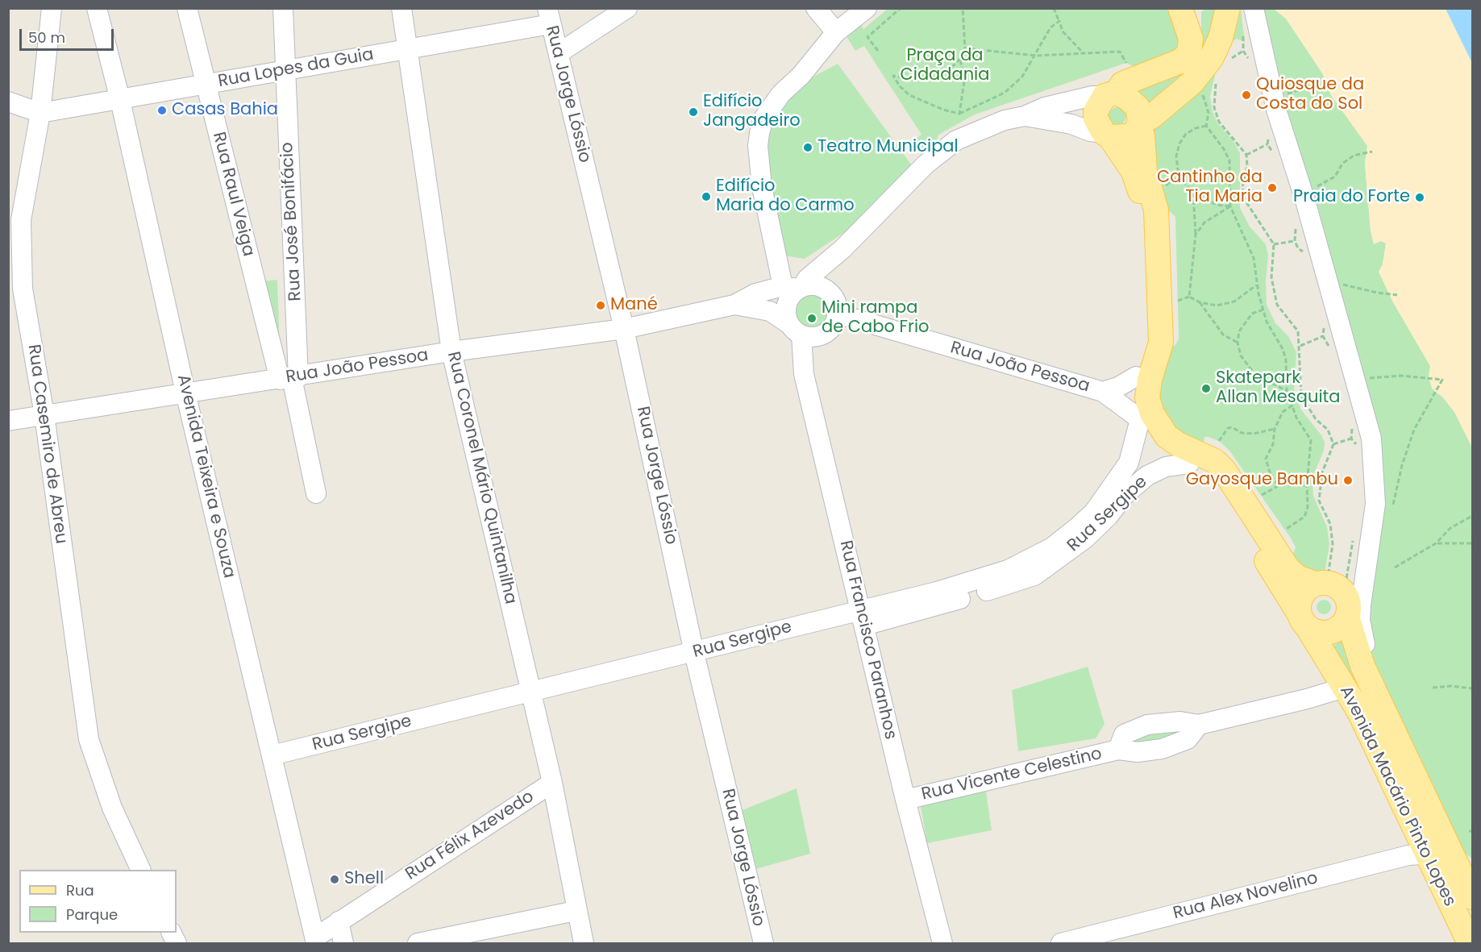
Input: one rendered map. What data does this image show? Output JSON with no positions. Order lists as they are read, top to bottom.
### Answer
{
  "streets": {
    "main road": ["Avenida Macário Pinto Lopes"],
    "street": [
      "Rua Lopes da Guia",
      "Rua Jorge Lóssio",
      "Rua Raul Veiga",
      "Rua José Bonifácio",
      "Rua João Pessoa",
      "Rua Casemiro de Abreu",
      "Avenida Teixeira e Souza",
      "Rua Coronel Mário Quintanilha",
      "Rua Sergipe",
      "Rua Francisco Paranhos",
      "Rua Vicente Celestino",
      "Rua Félix Azevedo",
      "Rua Alex Novelino"
    ]
  },
  "crossings": [
    ["Rua Lopes da Guia", "Rua Jorge Lóssio"],
    ["Rua Lopes da Guia", "Rua Raul Veiga"],
    ["Rua Lopes da Guia", "Rua José Bonifácio"],
    ["Rua Lopes da Guia", "Rua Casemiro de Abreu"],
    ["Rua Lopes da Guia", "Avenida Teixeira e Souza"],
    ["Rua Lopes da Guia", "Rua Coronel Mário Quintanilha"],
    ["Rua Jorge Lóssio", "Rua João Pessoa"],
    ["Rua Jorge Lóssio", "Rua Sergipe"],
    ["Rua Raul Veiga", "Rua José Bonifácio"],
    ["Rua Raul Veiga", "Rua João Pessoa"],
    ["Rua José Bonifácio", "Rua João Pessoa"],
    ["Rua João Pessoa", "Rua Casemiro de Abreu"],
    ["Rua João Pessoa", "Avenida Teixeira e Souza"],
    ["Rua João Pessoa", "Rua Coronel Mário Quintanilha"],
    ["Rua João Pessoa", "Rua Sergipe"],
    ["Rua João Pessoa", "Rua Francisco Paranhos"],
    ["Rua João Pessoa", "Avenida Macário Pinto Lopes"],
    ["Avenida Teixeira e Souza", "Rua Sergipe"],
    ["Avenida Teixeira e Souza", "Rua Félix Azevedo"],
    ["Rua Coronel Mário Quintanilha", "Rua Sergipe"],
    ["Rua Coronel Mário Quintanilha", "Rua Félix Azevedo"],
    ["Rua Sergipe", "Rua Francisco Paranhos"],
    ["Rua Sergipe", "Avenida Macário Pinto Lopes"],
    ["Rua Francisco Paranhos", "Rua Vicente Celestino"],
    ["Rua Vicente Celestino", "Avenida Macário Pinto Lopes"],
    ["Avenida Macário Pinto Lopes", "Rua Alex Novelino"]
  ],
  "parks": ["Praça da Cidadania"],
  "places": [
    "Quiosque da Costa do Sol",
    "Casas Bahia",
    "Edifício Jangadeiro",
    "Teatro Municipal",
    "Cantinho da Tia Maria",
    "Edifício Maria do Carmo",
    "Praia do Forte",
    "Mané",
    "Mini rampa de Cabo Frio",
    "Skatepark Allan Mesquita",
    "Gayosque Bambu",
    "Shell"
  ],
  "legend": ["Rua", "Parque"],
  "scale_bar": "50 m"
}
